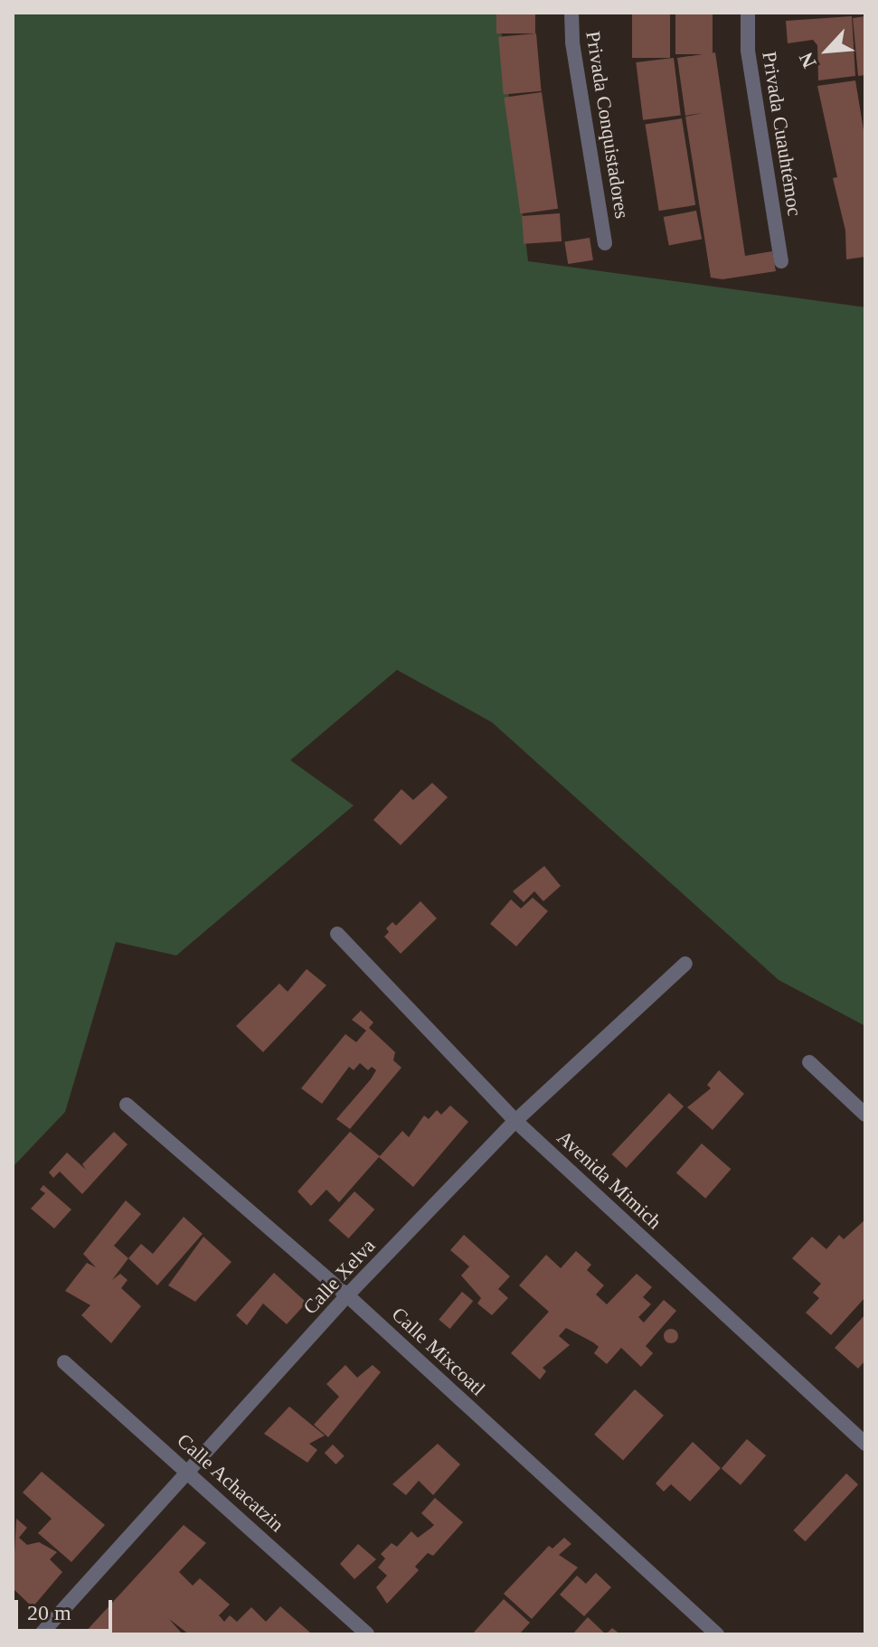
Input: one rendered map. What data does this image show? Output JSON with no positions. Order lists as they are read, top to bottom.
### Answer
{
  "streets": {
    "street": [
      "Privada Conquistadores",
      "Privada Cuauhtémoc",
      "Avenida Mimich",
      "Calle Xelva",
      "Calle Mixcoatl",
      "Calle Achacatzin"
    ]
  },
  "crossings": [
    ["Avenida Mimich", "Calle Xelva"],
    ["Calle Xelva", "Calle Mixcoatl"],
    ["Calle Xelva", "Calle Achacatzin"]
  ],
  "scale_bar": "20 m",
  "north": "bottom left"
}
